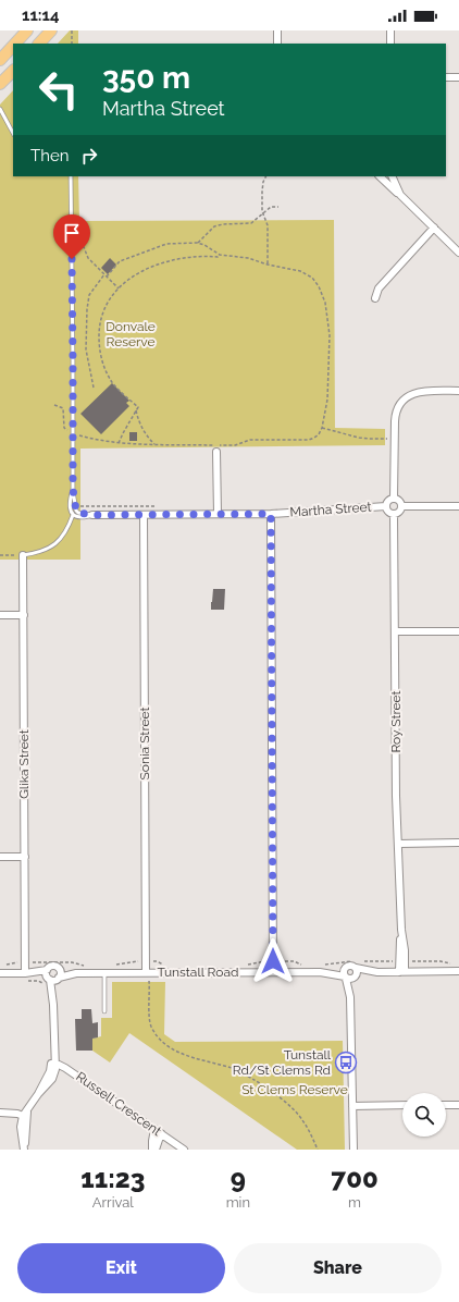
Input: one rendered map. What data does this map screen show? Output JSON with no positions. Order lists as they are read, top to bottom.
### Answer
{
  "streets": {
    "street": [
      "Martha Street",
      "Roy Street",
      "Sonia Street",
      "Glika Street",
      "Tunstall Road",
      "Russell Crescent"
    ]
  },
  "crossings": [
    ["Martha Street", "Roy Street"],
    ["Martha Street", "Sonia Street"],
    ["Sonia Street", "Tunstall Road"]
  ],
  "parks": ["Donvale Reserve", "St Clems Reserve"],
  "places": {
    "bus stop": ["Tunstall Rd/St Clems Rd"]
  },
  "page": {
    "status": "11:14",
    "turn": ["350 m", "Martha Street"],
    "then": "Then",
    "eta": [
      "11:23",
      "Arrival",
      "9",
      "min",
      "700",
      "m"
    ],
    "buttons": ["Exit", "Share"]
  }
}
